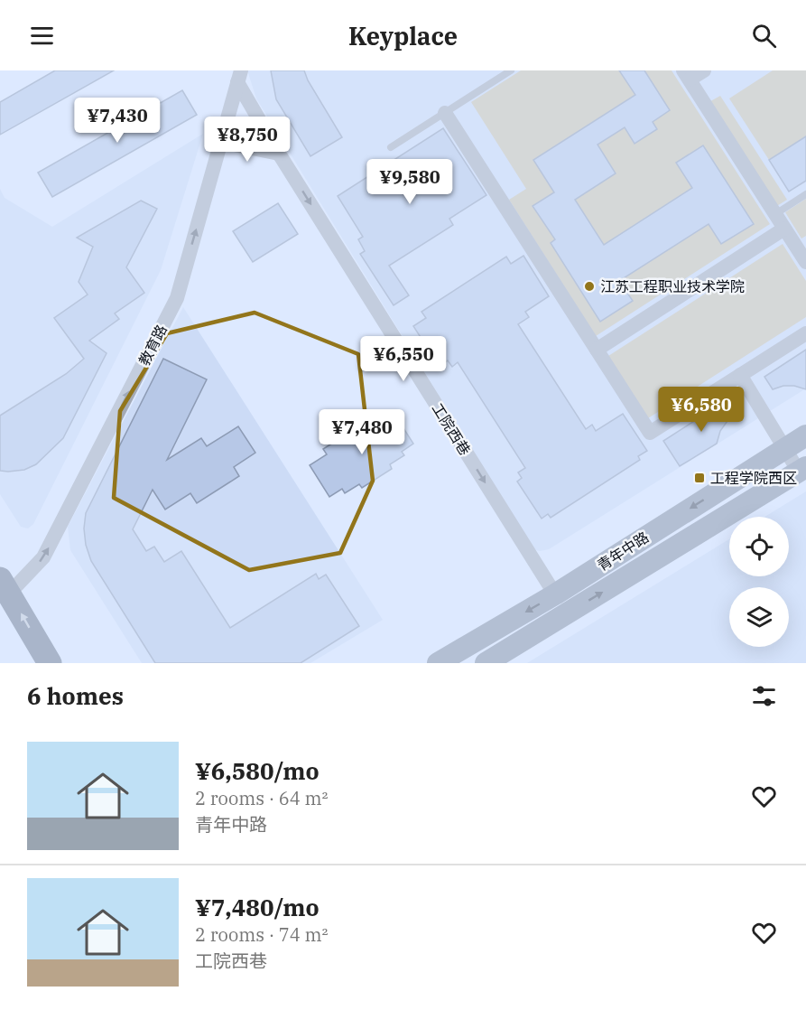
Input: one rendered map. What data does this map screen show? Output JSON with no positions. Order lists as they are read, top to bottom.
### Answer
{
  "streets": {
    "main road": ["青年中路"],
    "street": ["教育路", "工院西巷"]
  },
  "crossings": [
    ["教育路", "工院西巷"],
    ["工院西巷", "青年中路"]
  ],
  "one_way": ["教育路", "工院西巷"],
  "places": {
    "other": ["江苏工程职业技术学院"],
    "transit": ["工程学院西区"]
  },
  "page": {
    "header": "Keyplace",
    "price": [
      "¥7,430",
      "¥8,750",
      "¥9,580",
      "¥6,550",
      "¥6,580",
      "¥7,480"
    ],
    "heading": "6 homes",
    "list": [
      {
        "name": "¥6,580/mo",
        "note": "2 rooms · 64 m² · 青年中路"
      },
      {
        "name": "¥7,480/mo",
        "note": "2 rooms · 74 m² · 工院西巷"
      }
    ]
  }
}
